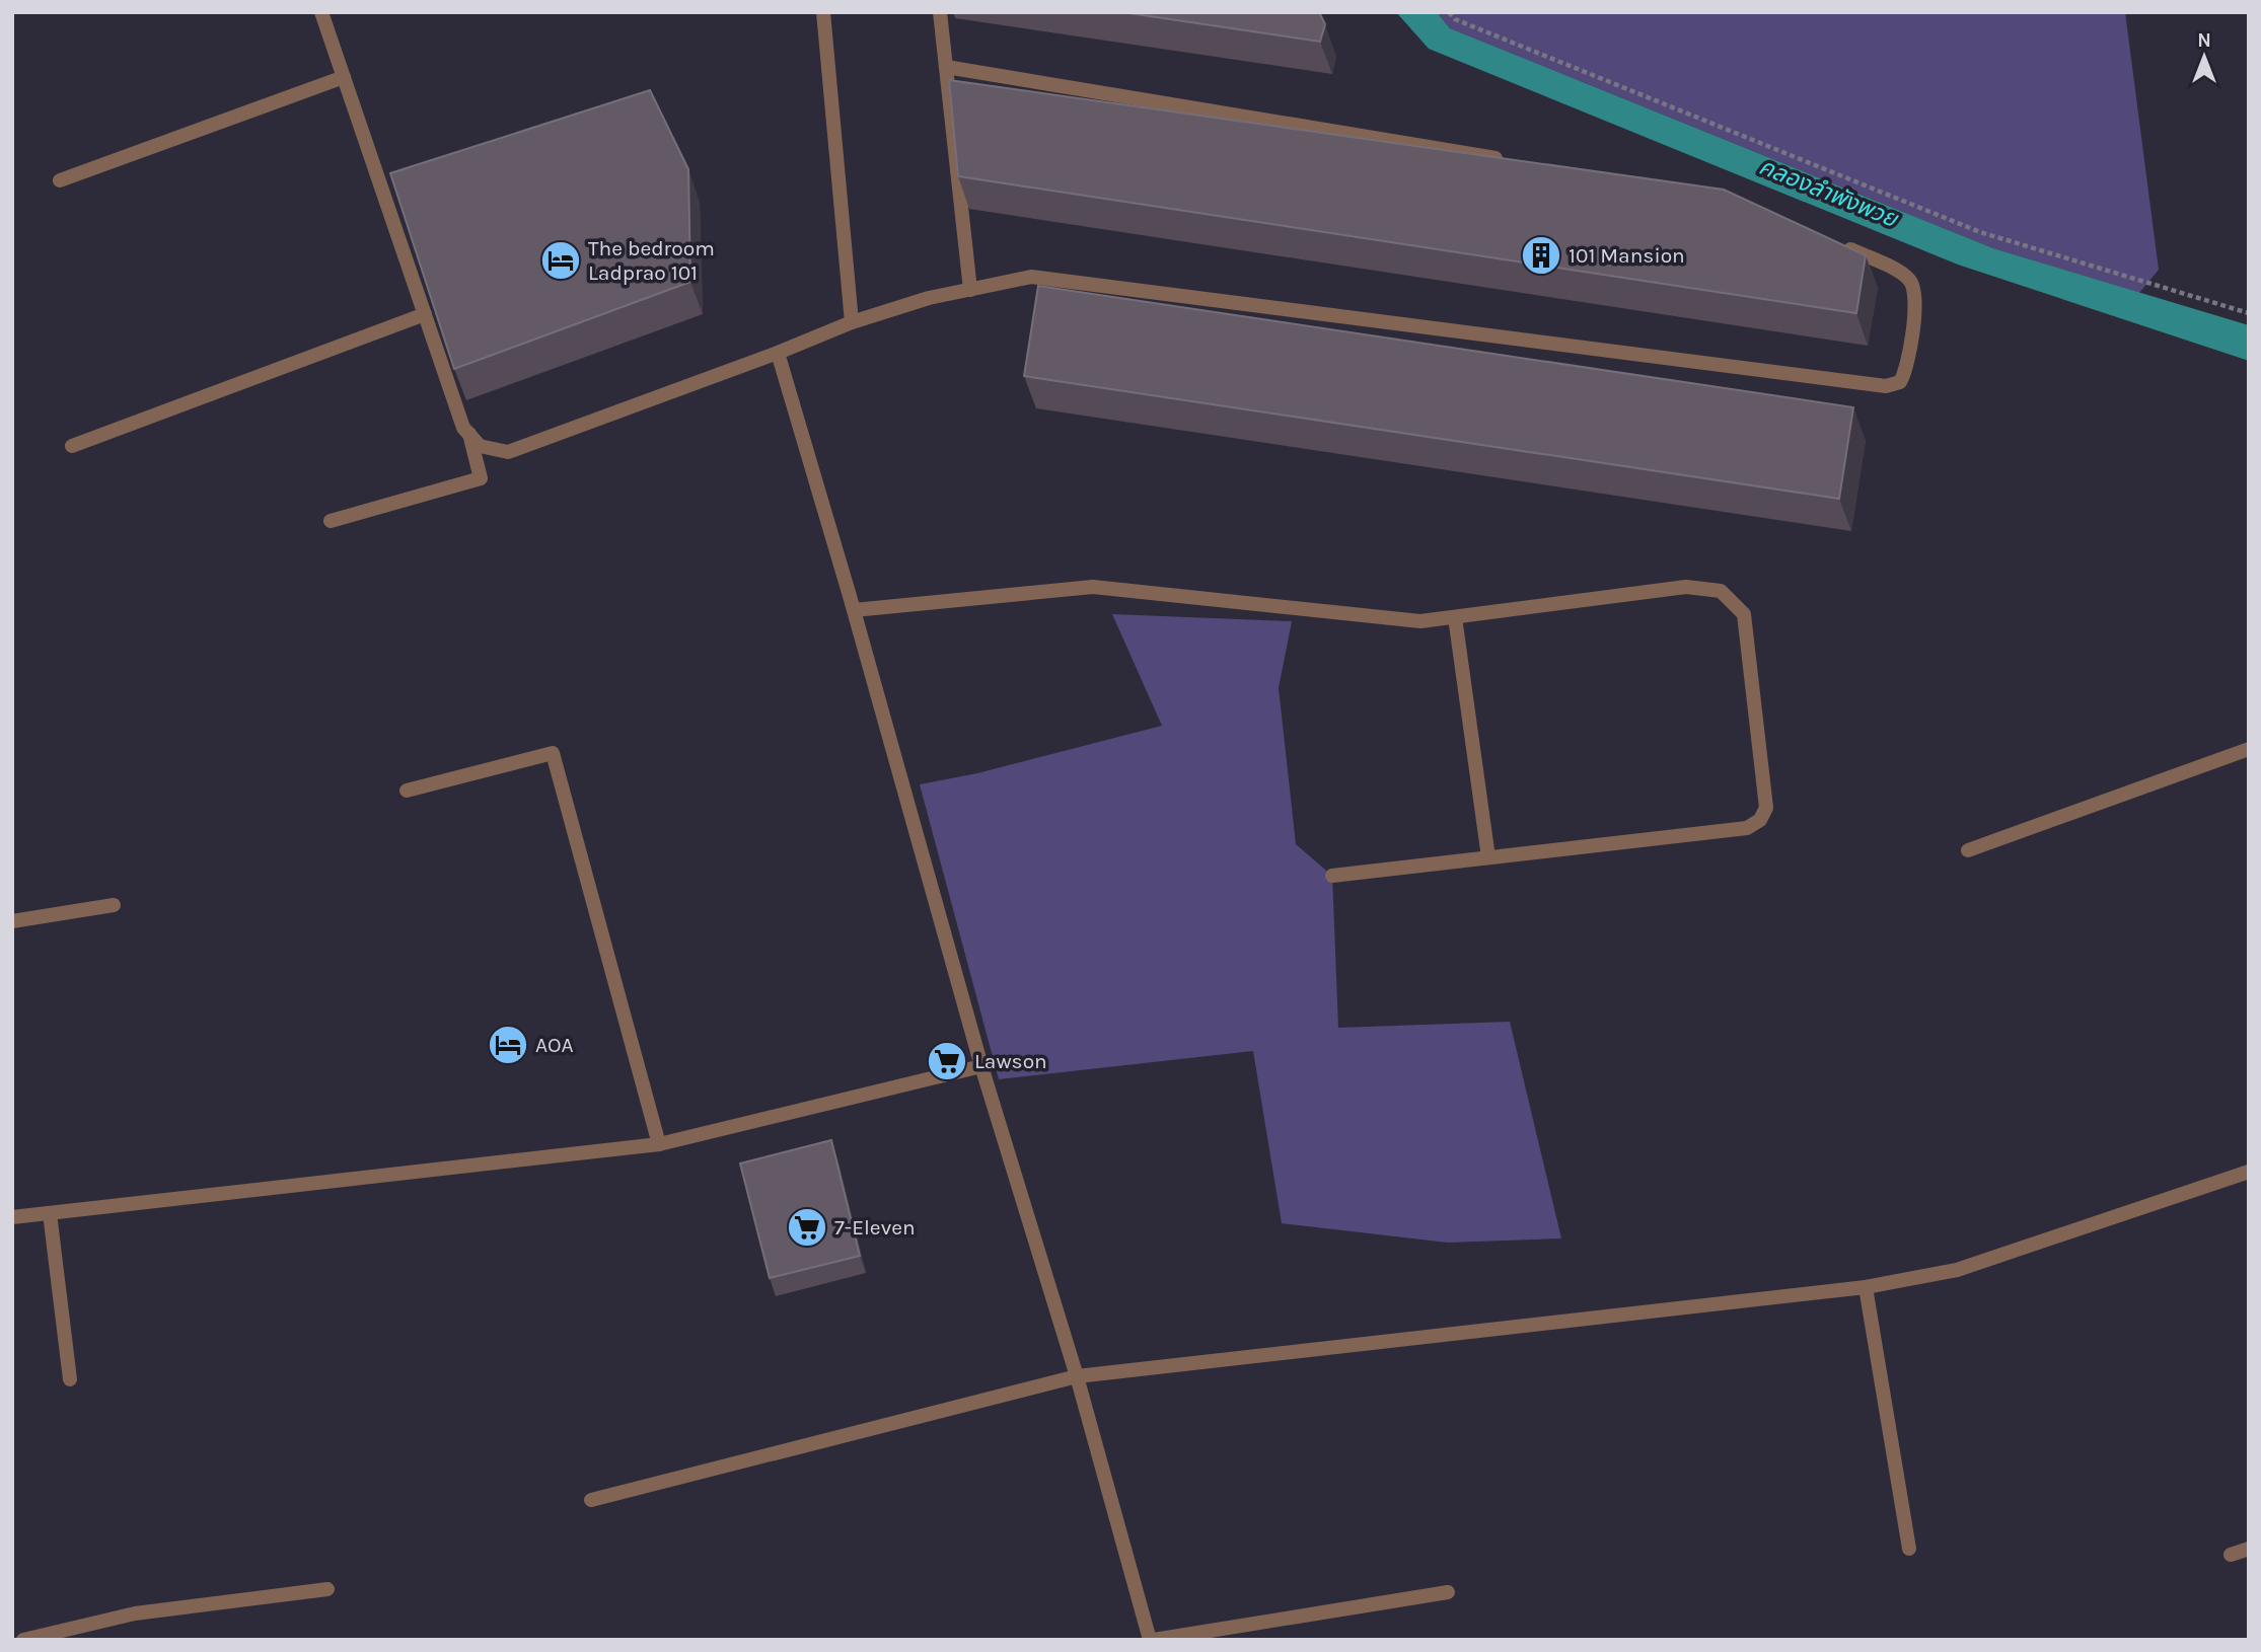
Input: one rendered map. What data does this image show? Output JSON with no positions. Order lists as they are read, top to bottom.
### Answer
{
  "water": ["คลองลำพังพวย"],
  "places": {
    "building": ["101 Mansion"],
    "hotel": ["The bedroom Ladprao 101", "AOA"],
    "supermarket": ["Lawson", "7-Eleven"]
  },
  "north": "top"
}
